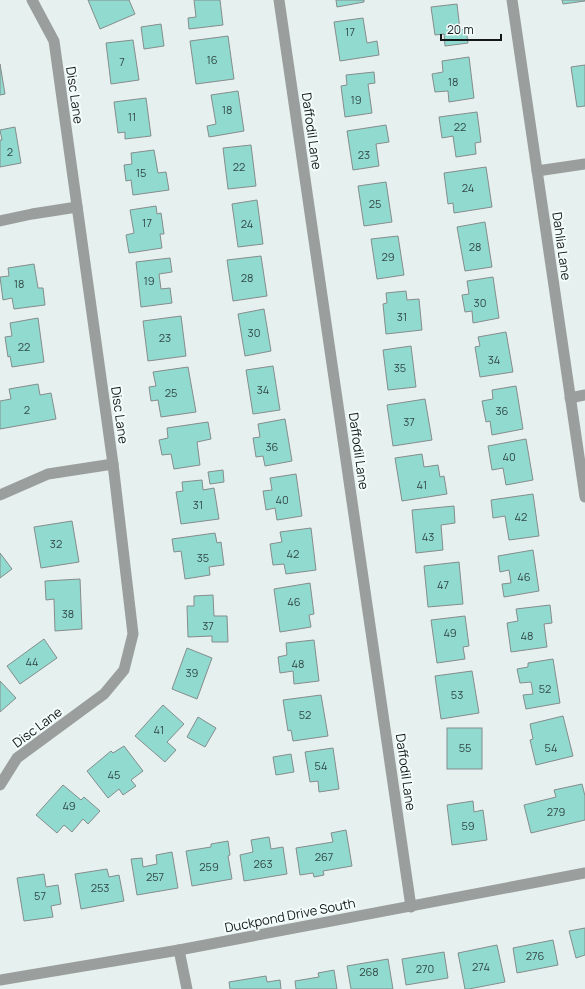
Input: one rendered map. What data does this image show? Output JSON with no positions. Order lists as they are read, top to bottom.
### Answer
{
  "streets": {
    "street": [
      "Disc Lane",
      "Daffodil Lane",
      "Dahlia Lane",
      "Duckpond Drive South"
    ]
  },
  "crossings": [
    ["Daffodil Lane", "Duckpond Drive South"]
  ],
  "house_numbers": [
    "17",
    "16",
    "7",
    "18",
    "19",
    "18",
    "11",
    "22",
    "2",
    "23",
    "22",
    "15",
    "24",
    "25",
    "17",
    "24",
    "28",
    "29",
    "28",
    "19",
    "18",
    "30",
    "31",
    "30",
    "23",
    "22",
    "34",
    "35",
    "34",
    "25",
    "2",
    "36",
    "37",
    "36",
    "40",
    "41",
    "40",
    "31",
    "42",
    "43",
    "32",
    "42",
    "35",
    "46",
    "47",
    "46",
    "38",
    "37",
    "49",
    "48",
    "44",
    "48",
    "39",
    "52",
    "53",
    "52",
    "41",
    "55",
    "54",
    "54",
    "45",
    "49",
    "279",
    "59",
    "267",
    "263",
    "259",
    "257",
    "253",
    "57",
    "276",
    "274",
    "270",
    "268"
  ],
  "scale_bar": "20 m"
}
